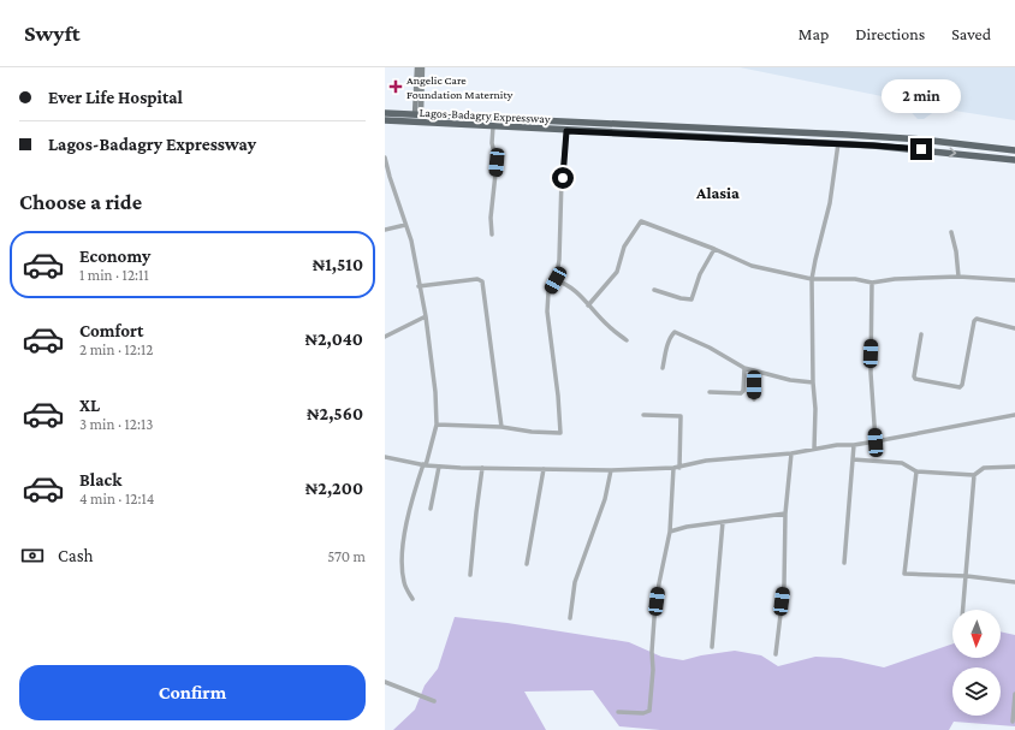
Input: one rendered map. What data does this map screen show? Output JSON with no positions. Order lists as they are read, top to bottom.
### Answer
{
  "streets": {
    "highway": ["Lagos-Badagry Expressway"]
  },
  "districts": ["Alasia"],
  "places": {
    "health": ["Angelic Care Foundation Maternity"]
  },
  "north": "bottom",
  "page": {
    "header": "Swyft",
    "nav": ["Map", "Directions", "Saved"],
    "banner": ["Ever Life Hospital", "Lagos-Badagry Expressway"],
    "bubble": "2 min",
    "heading": "Choose a ride",
    "list": [
      {
        "name": "Economy",
        "note": "1 min · 12:11",
        "value": "₦1,510"
      },
      {
        "name": "Comfort",
        "note": "2 min · 12:12",
        "value": "₦2,040"
      },
      {
        "name": "XL",
        "note": "3 min · 12:13",
        "value": "₦2,560"
      },
      {
        "name": "Black",
        "note": "4 min · 12:14",
        "value": "₦2,200"
      }
    ],
    "pay": ["Cash", "570 m"],
    "buttons": "Confirm"
  }
}
